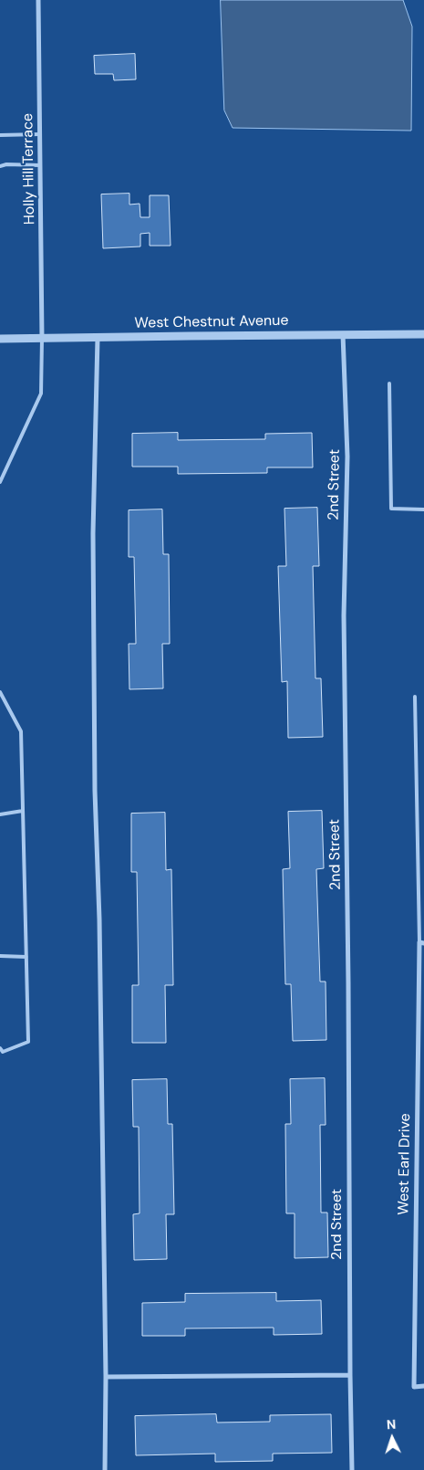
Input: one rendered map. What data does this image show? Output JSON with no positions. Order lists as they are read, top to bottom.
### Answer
{
  "streets": {
    "street": [
      "Holly Hill Terrace",
      "West Chestnut Avenue",
      "2nd Street",
      "West Earl Drive"
    ]
  },
  "crossings": [
    ["Holly Hill Terrace", "West Chestnut Avenue"],
    ["West Chestnut Avenue", "2nd Street"]
  ],
  "north": "top"
}
